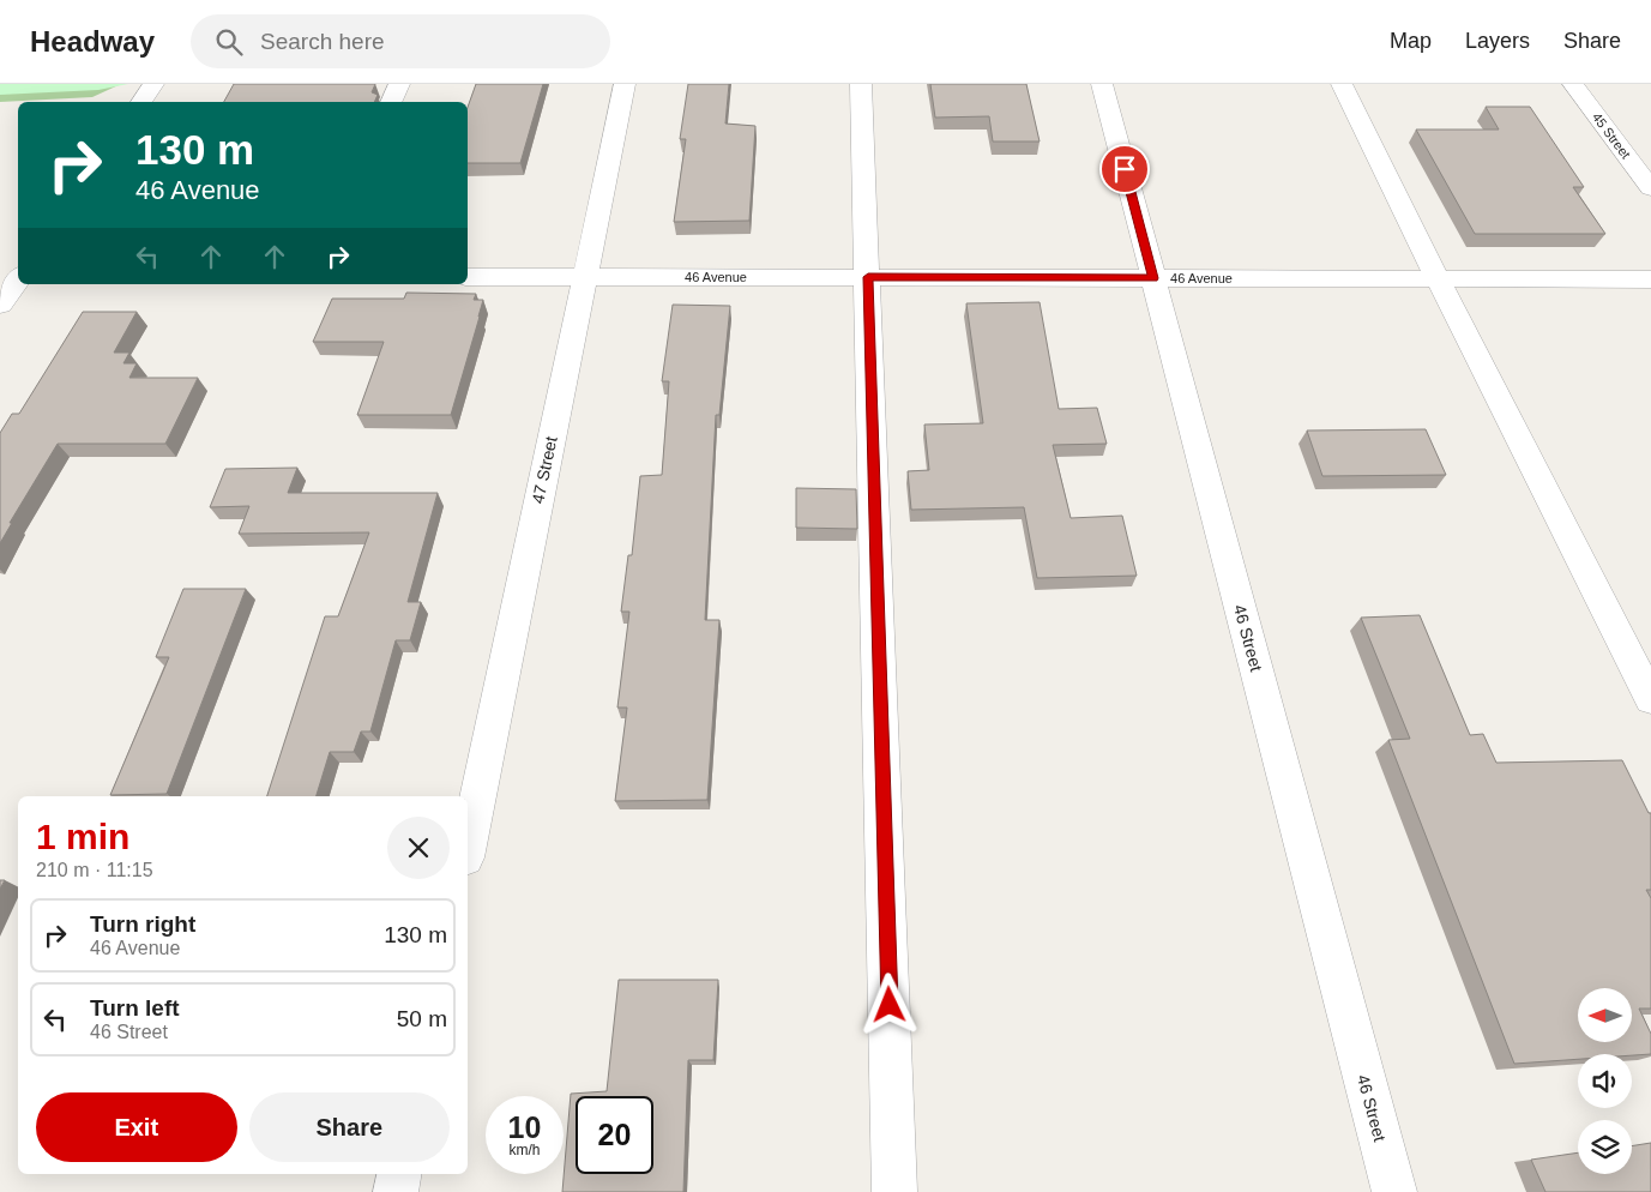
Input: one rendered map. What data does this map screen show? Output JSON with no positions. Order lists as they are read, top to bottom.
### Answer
{
  "streets": {
    "street": [
      "45 Street",
      "46 Avenue",
      "47 Street",
      "46 Street"
    ]
  },
  "crossings": [
    ["46 Avenue", "47 Street"],
    ["46 Avenue", "46 Street"]
  ],
  "north": "left",
  "page": {
    "header": "Headway",
    "search": "Search here",
    "nav": ["Map", "Layers", "Share"],
    "turn": ["130 m", "46 Avenue"],
    "heading": ["1 min", "210 m · 11:15"],
    "list": [
      {
        "name": "Turn right",
        "note": "46 Avenue",
        "value": "130 m"
      },
      {
        "name": "Turn left",
        "note": "46 Street",
        "value": "50 m"
      }
    ],
    "buttons": ["Exit", "Share"],
    "speed": "10 km/h",
    "limit": "20"
  }
}
